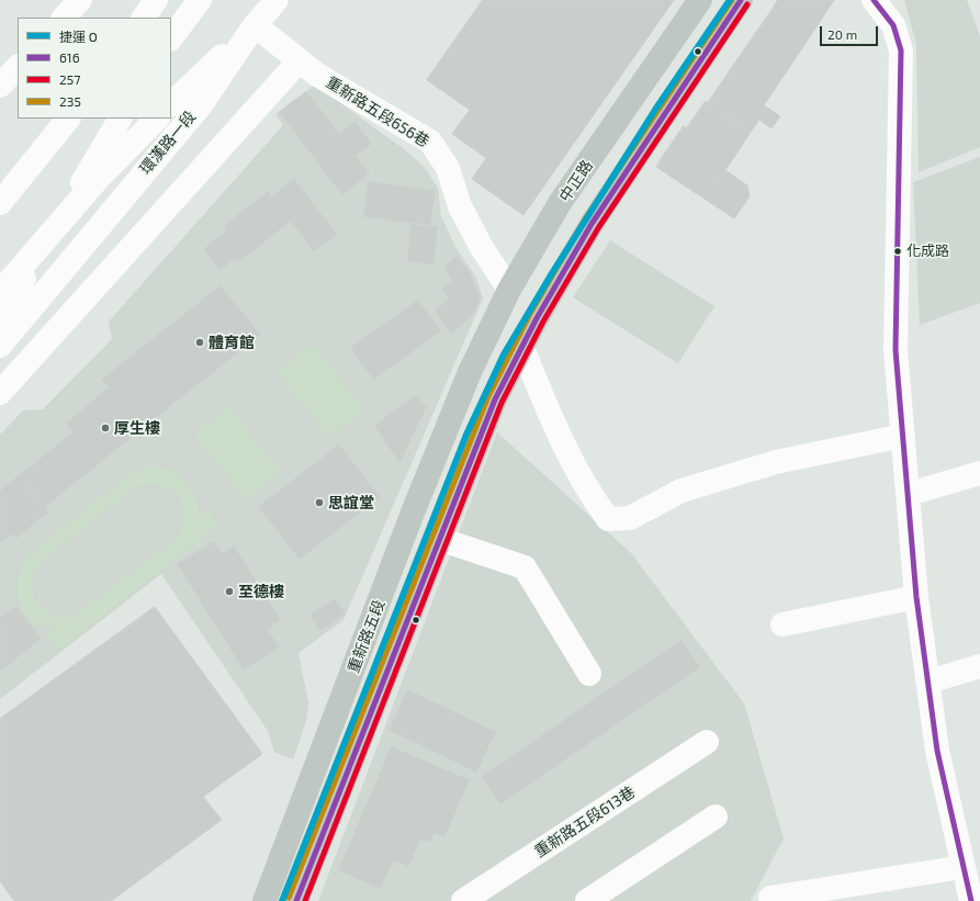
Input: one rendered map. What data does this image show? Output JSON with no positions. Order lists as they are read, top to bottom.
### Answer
{
  "streets": {
    "main road": ["中正路", "重新路五段"],
    "street": ["重新路五段656巷", "環漢路一段", "重新路五段613巷"]
  },
  "crossings": [
    ["重新路五段656巷", "環漢路一段"],
    ["重新路五段656巷", "中正路"],
    ["中正路", "重新路五段"]
  ],
  "places": [
    "化成路",
    "體育館",
    "厚生樓",
    "思誼堂",
    "至德樓"
  ],
  "lines": [
    "metro line O",
    "transit line 616",
    "transit line 235",
    "transit line 257"
  ],
  "legend": [
    "捷運 O",
    "616",
    "257",
    "235"
  ],
  "scale_bar": "20 m"
}
